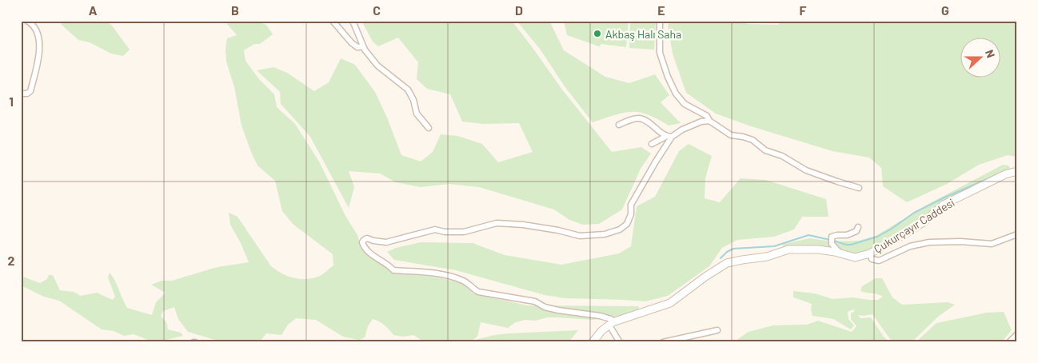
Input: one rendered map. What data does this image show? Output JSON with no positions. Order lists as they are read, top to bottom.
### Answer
{
  "streets": {
    "street": ["Çukurçayır Caddesi"]
  },
  "places": ["Akbaş Halı Saha"],
  "north": "right",
  "grid": {
    "columns": [
      "A",
      "B",
      "C",
      "D",
      "E",
      "F",
      "G"
    ],
    "rows": ["1", "2"]
  }
}
